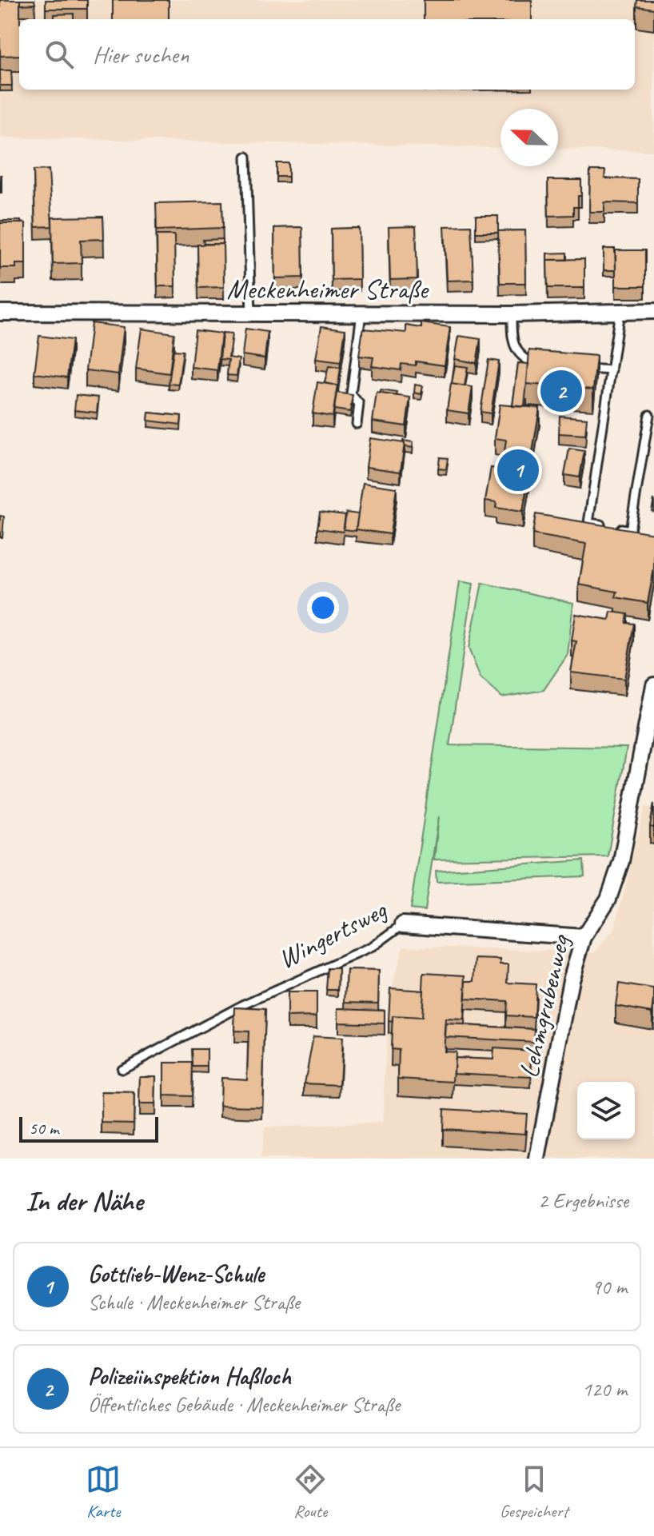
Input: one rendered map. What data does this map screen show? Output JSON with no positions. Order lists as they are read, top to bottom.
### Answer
{
  "streets": {
    "street": ["Meckenheimer Straße", "Wingertsweg", "Lehmgrubenweg"]
  },
  "crossings": [
    ["Wingertsweg", "Lehmgrubenweg"]
  ],
  "scale_bar": "50 m",
  "north": "left",
  "page": {
    "search": "Hier suchen",
    "pins": ["2", "1"],
    "scale": "50 m",
    "heading": ["In der Nähe", "2 Ergebnisse"],
    "list": [
      {
        "mark": "1",
        "name": "Gottlieb-Wenz-Schule",
        "note": "Schule · Meckenheimer Straße",
        "value": "90 m"
      },
      {
        "mark": "2",
        "name": "Polizeiinspektion Haßloch",
        "note": "Öffentliches Gebäude · Meckenheimer Straße",
        "value": "120 m"
      }
    ],
    "nav": ["Karte", "Route", "Gespeichert"]
  }
}
